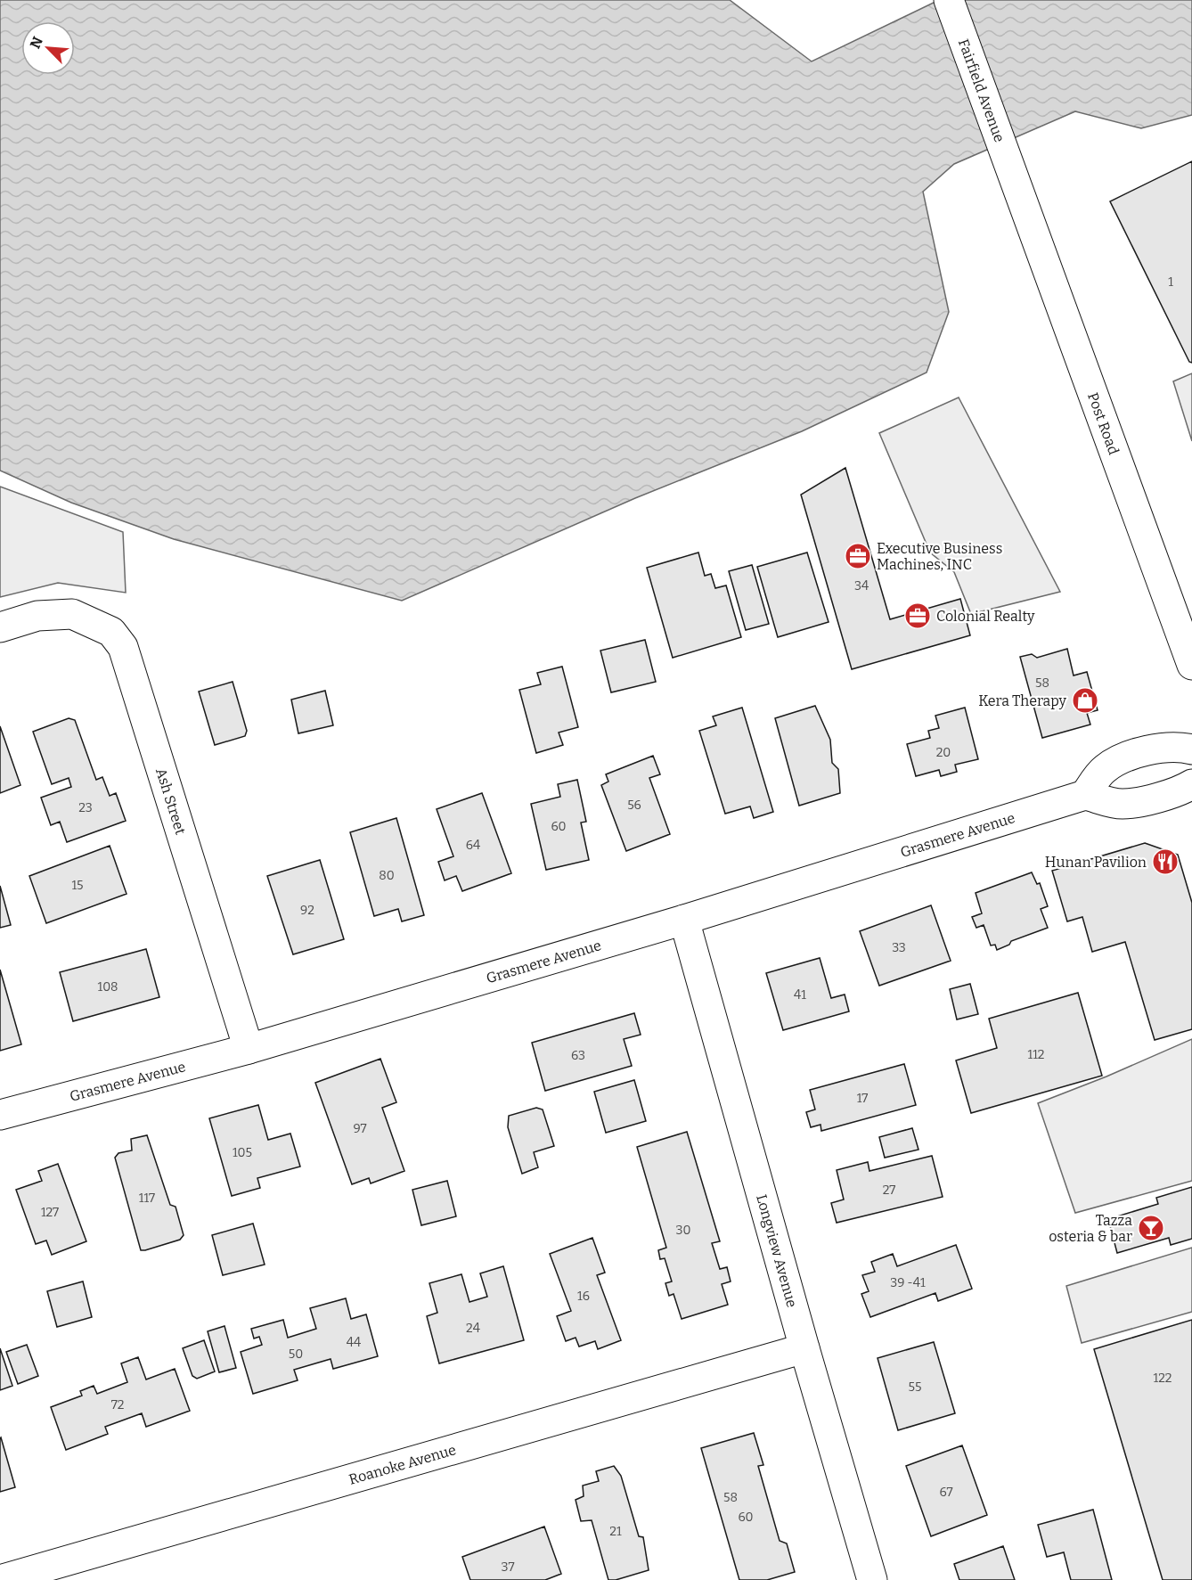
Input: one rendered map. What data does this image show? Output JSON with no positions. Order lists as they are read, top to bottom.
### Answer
{
  "streets": {
    "street": [
      "Fairfield Avenue",
      "Post Road",
      "Ash Street",
      "Grasmere Avenue",
      "Longview Avenue",
      "Roanoke Avenue"
    ]
  },
  "crossings": [
    ["Fairfield Avenue", "Post Road"],
    ["Ash Street", "Grasmere Avenue"],
    ["Grasmere Avenue", "Longview Avenue"],
    ["Longview Avenue", "Roanoke Avenue"]
  ],
  "places": {
    "office": ["Executive Business Machines, INC", "Colonial Realty"],
    "shop": ["Kera Therapy"],
    "restaurant": ["Hunan Pavilion"],
    "bar": ["Tazza osteria & bar"]
  },
  "house_numbers": [
    "1",
    "34",
    "58",
    "20",
    "56",
    "23",
    "60",
    "64",
    "80",
    "15",
    "92",
    "33",
    "108",
    "41",
    "112",
    "63",
    "17",
    "97",
    "105",
    "27",
    "117",
    "127",
    "30",
    "39 -41",
    "16",
    "24",
    "44",
    "50",
    "122",
    "55",
    "72",
    "67",
    "58",
    "60",
    "21",
    "37"
  ],
  "north": "top left"
}
